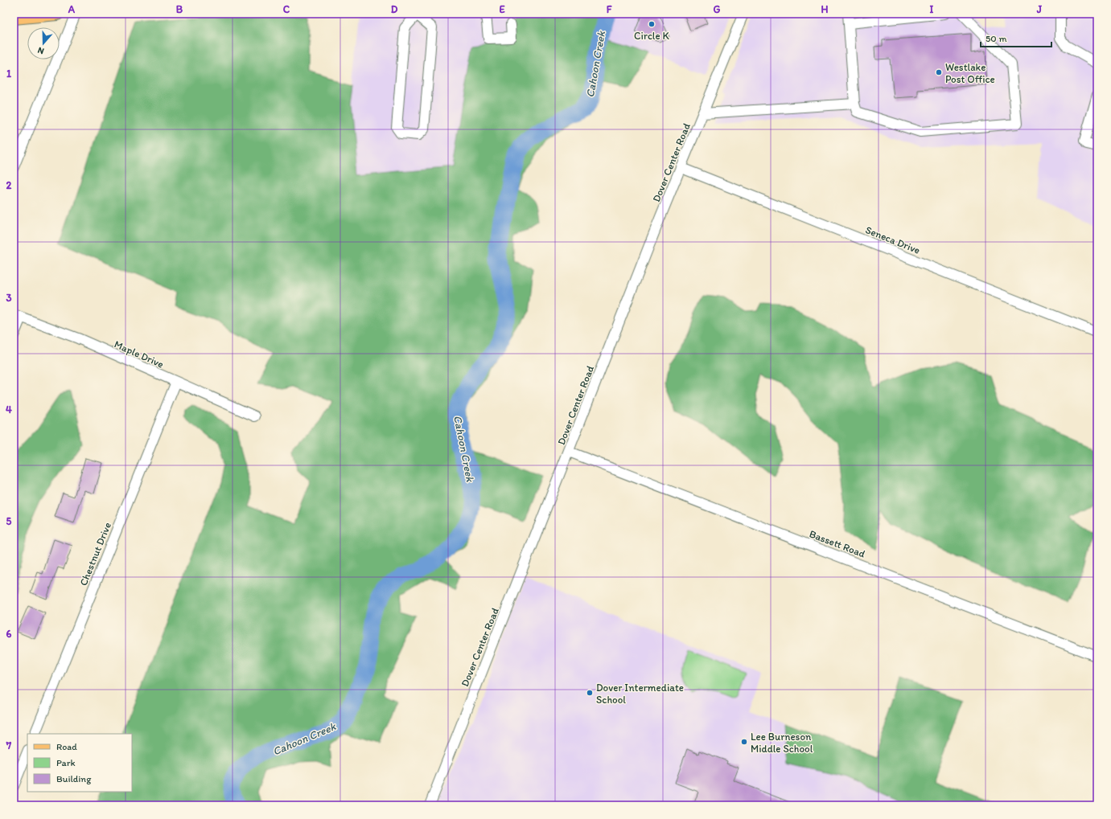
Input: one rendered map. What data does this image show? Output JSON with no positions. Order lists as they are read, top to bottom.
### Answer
{
  "streets": {
    "street": [
      "Dover Center Road",
      "Seneca Drive",
      "Maple Drive",
      "Bassett Road",
      "Chestnut Drive"
    ]
  },
  "crossings": [
    ["Dover Center Road", "Seneca Drive"],
    ["Dover Center Road", "Bassett Road"],
    ["Maple Drive", "Chestnut Drive"]
  ],
  "water": ["Cahoon Creek"],
  "places": [
    "Circle K",
    "Westlake Post Office",
    "Dover Intermediate School",
    "Lee Burneson Middle School"
  ],
  "legend": ["Road", "Park", "Building"],
  "scale_bar": "50 m",
  "north": "bottom",
  "grid": {
    "columns": [
      "A",
      "B",
      "C",
      "D",
      "E",
      "F",
      "G",
      "H",
      "I",
      "J"
    ],
    "rows": [
      "1",
      "2",
      "3",
      "4",
      "5",
      "6",
      "7"
    ]
  }
}
